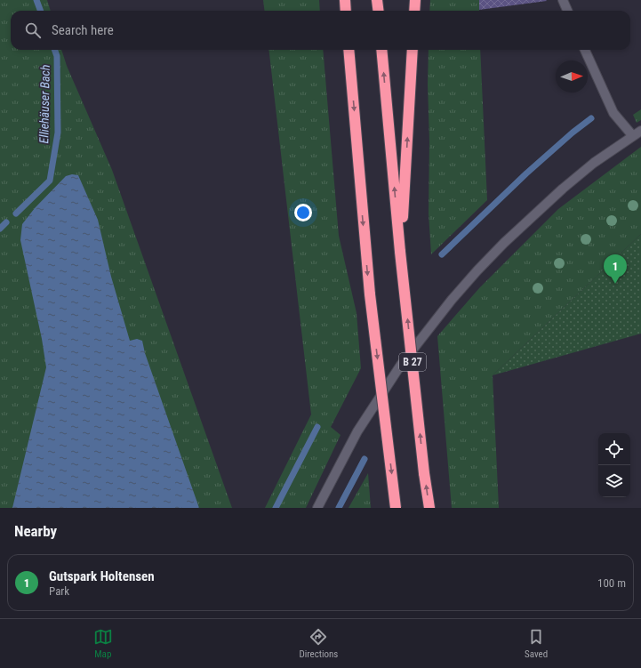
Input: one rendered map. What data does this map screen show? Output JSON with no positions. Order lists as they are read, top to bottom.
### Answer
{
  "streets": {
    "highway": ["B 27"]
  },
  "water": ["Elliehäuser Bach"],
  "north": "right",
  "page": {
    "search": "Search here",
    "pins": "1",
    "heading": "Nearby",
    "list": [
      {
        "mark": "1",
        "name": "Gutspark Holtensen",
        "note": "Park",
        "value": "100 m"
      }
    ],
    "nav": ["Map", "Directions", "Saved"]
  }
}
